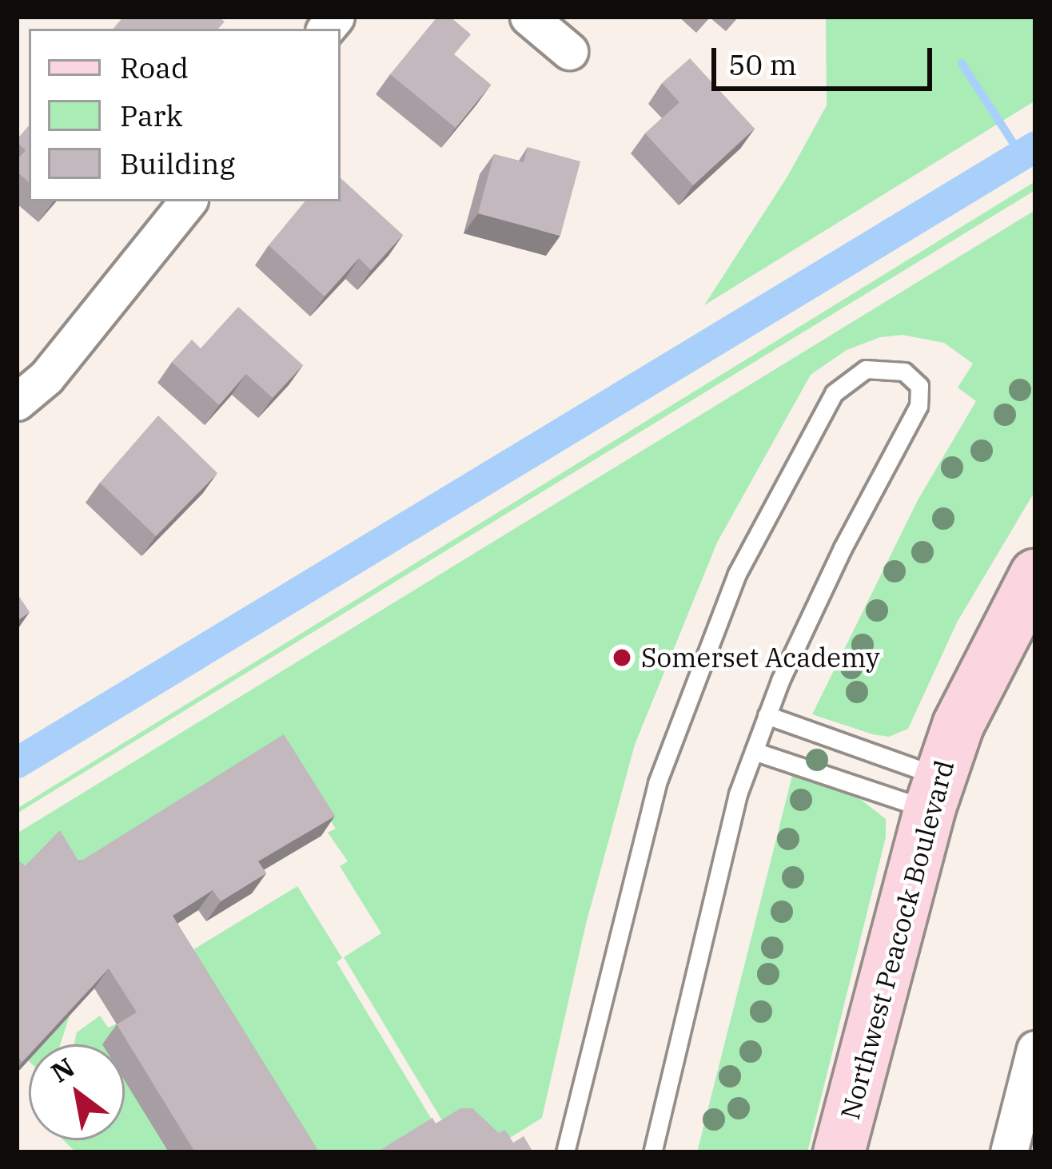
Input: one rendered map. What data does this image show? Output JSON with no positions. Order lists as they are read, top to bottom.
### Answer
{
  "streets": {
    "street": ["Northwest Peacock Boulevard"]
  },
  "places": ["Somerset Academy"],
  "legend": ["Road", "Park", "Building"],
  "scale_bar": "50 m",
  "north": "top left"
}
